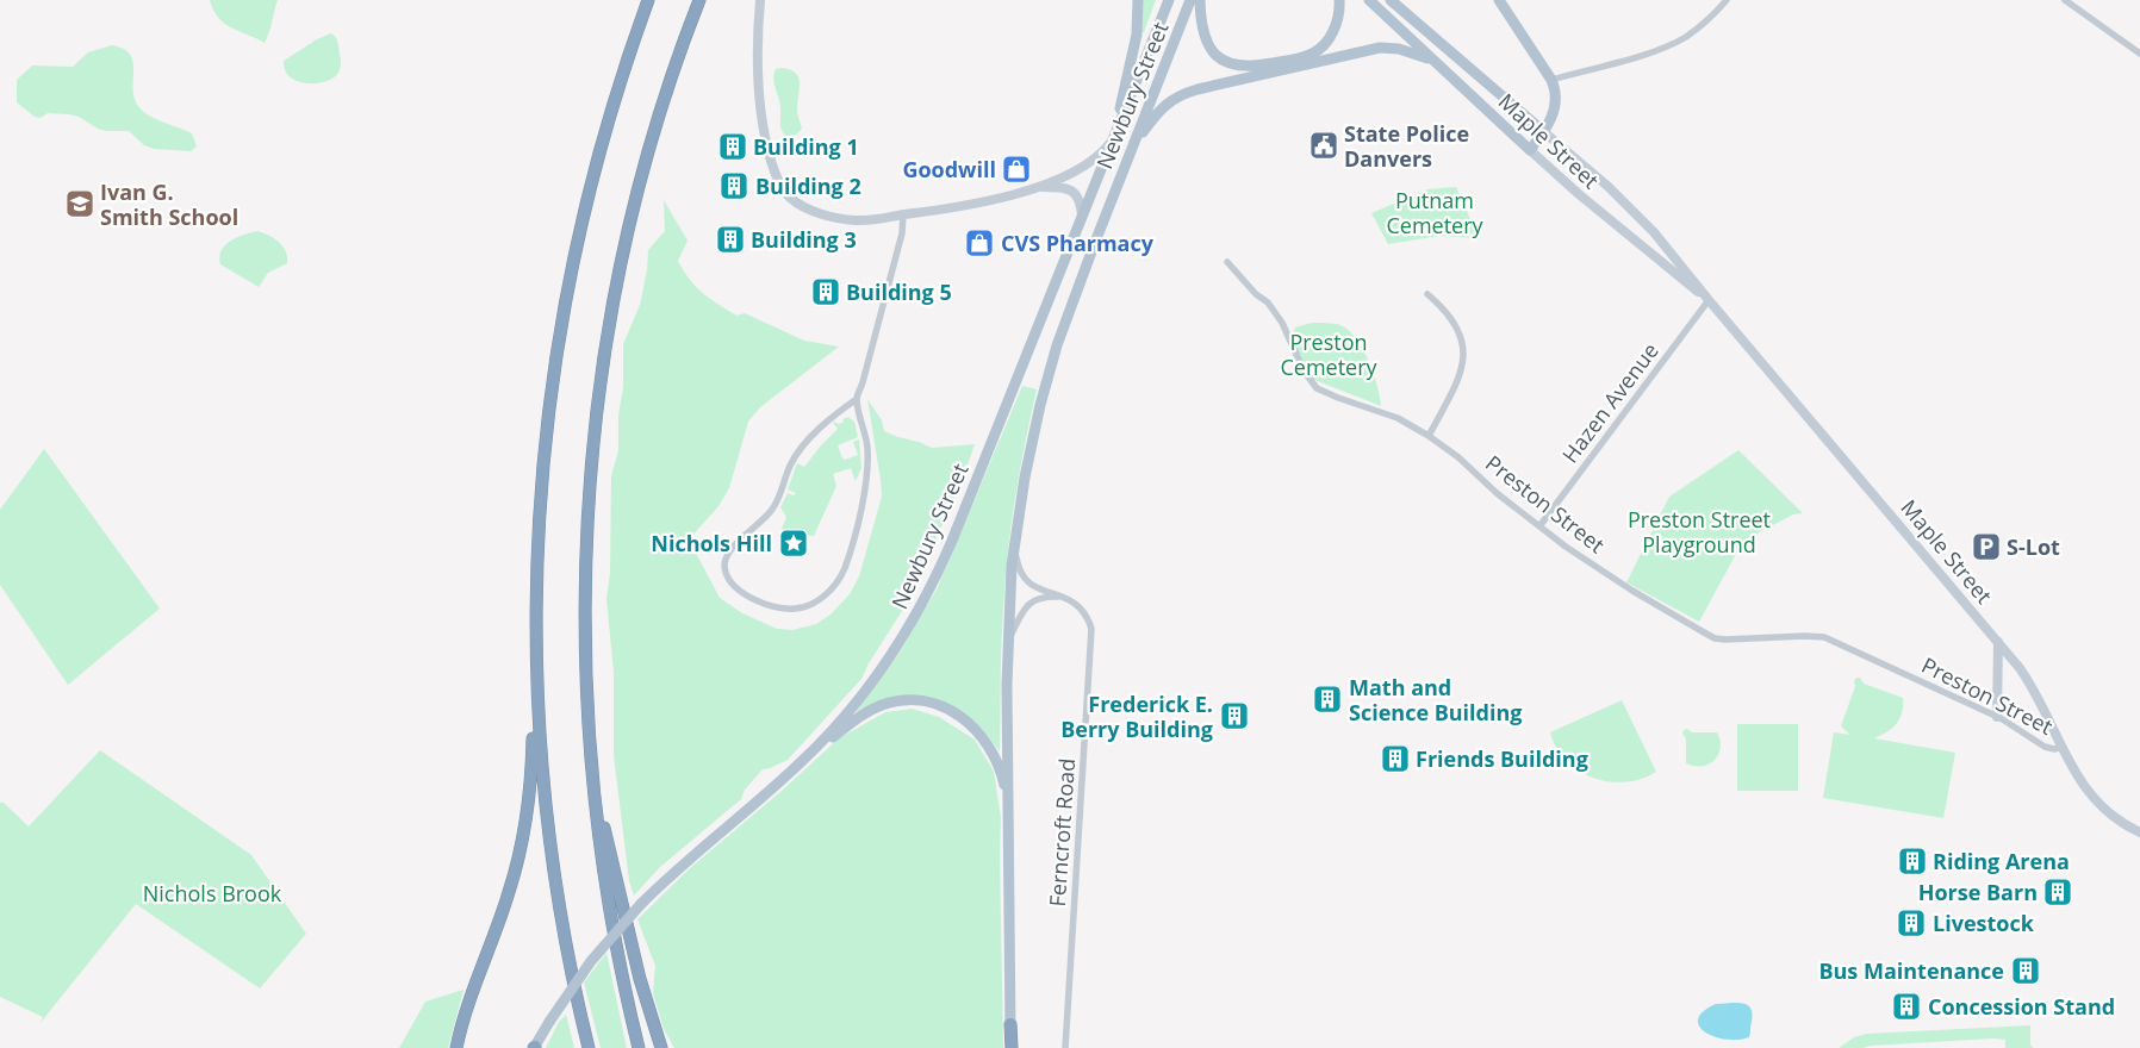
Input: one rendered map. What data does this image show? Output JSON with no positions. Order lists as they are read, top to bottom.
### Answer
{
  "streets": {
    "main road": ["Newbury Street", "Maple Street"],
    "street": ["Hazen Avenue", "Preston Street", "Ferncroft Road"]
  },
  "crossings": [
    ["Newbury Street", "Ferncroft Road"],
    ["Maple Street", "Hazen Avenue"],
    ["Maple Street", "Preston Street"],
    ["Hazen Avenue", "Preston Street"]
  ],
  "parks": [
    "Putnam Cemetery",
    "Preston Cemetery",
    "Preston Street Playground",
    "Nichols Brook"
  ],
  "places": {
    "public building": ["State Police Danvers"],
    "building": [
      "Building 1",
      "Building 2",
      "Building 3",
      "Building 5",
      "Math and Science Building",
      "Frederick E. Berry Building",
      "Friends Building",
      "Riding Arena",
      "Horse Barn",
      "Livestock",
      "Bus Maintenance",
      "Concession Stand"
    ],
    "shop": ["Goodwill", "CVS Pharmacy"],
    "school or university": ["Ivan G. Smith School"],
    "place": ["Nichols Hill"],
    "parking": ["S-Lot"]
  }
}
